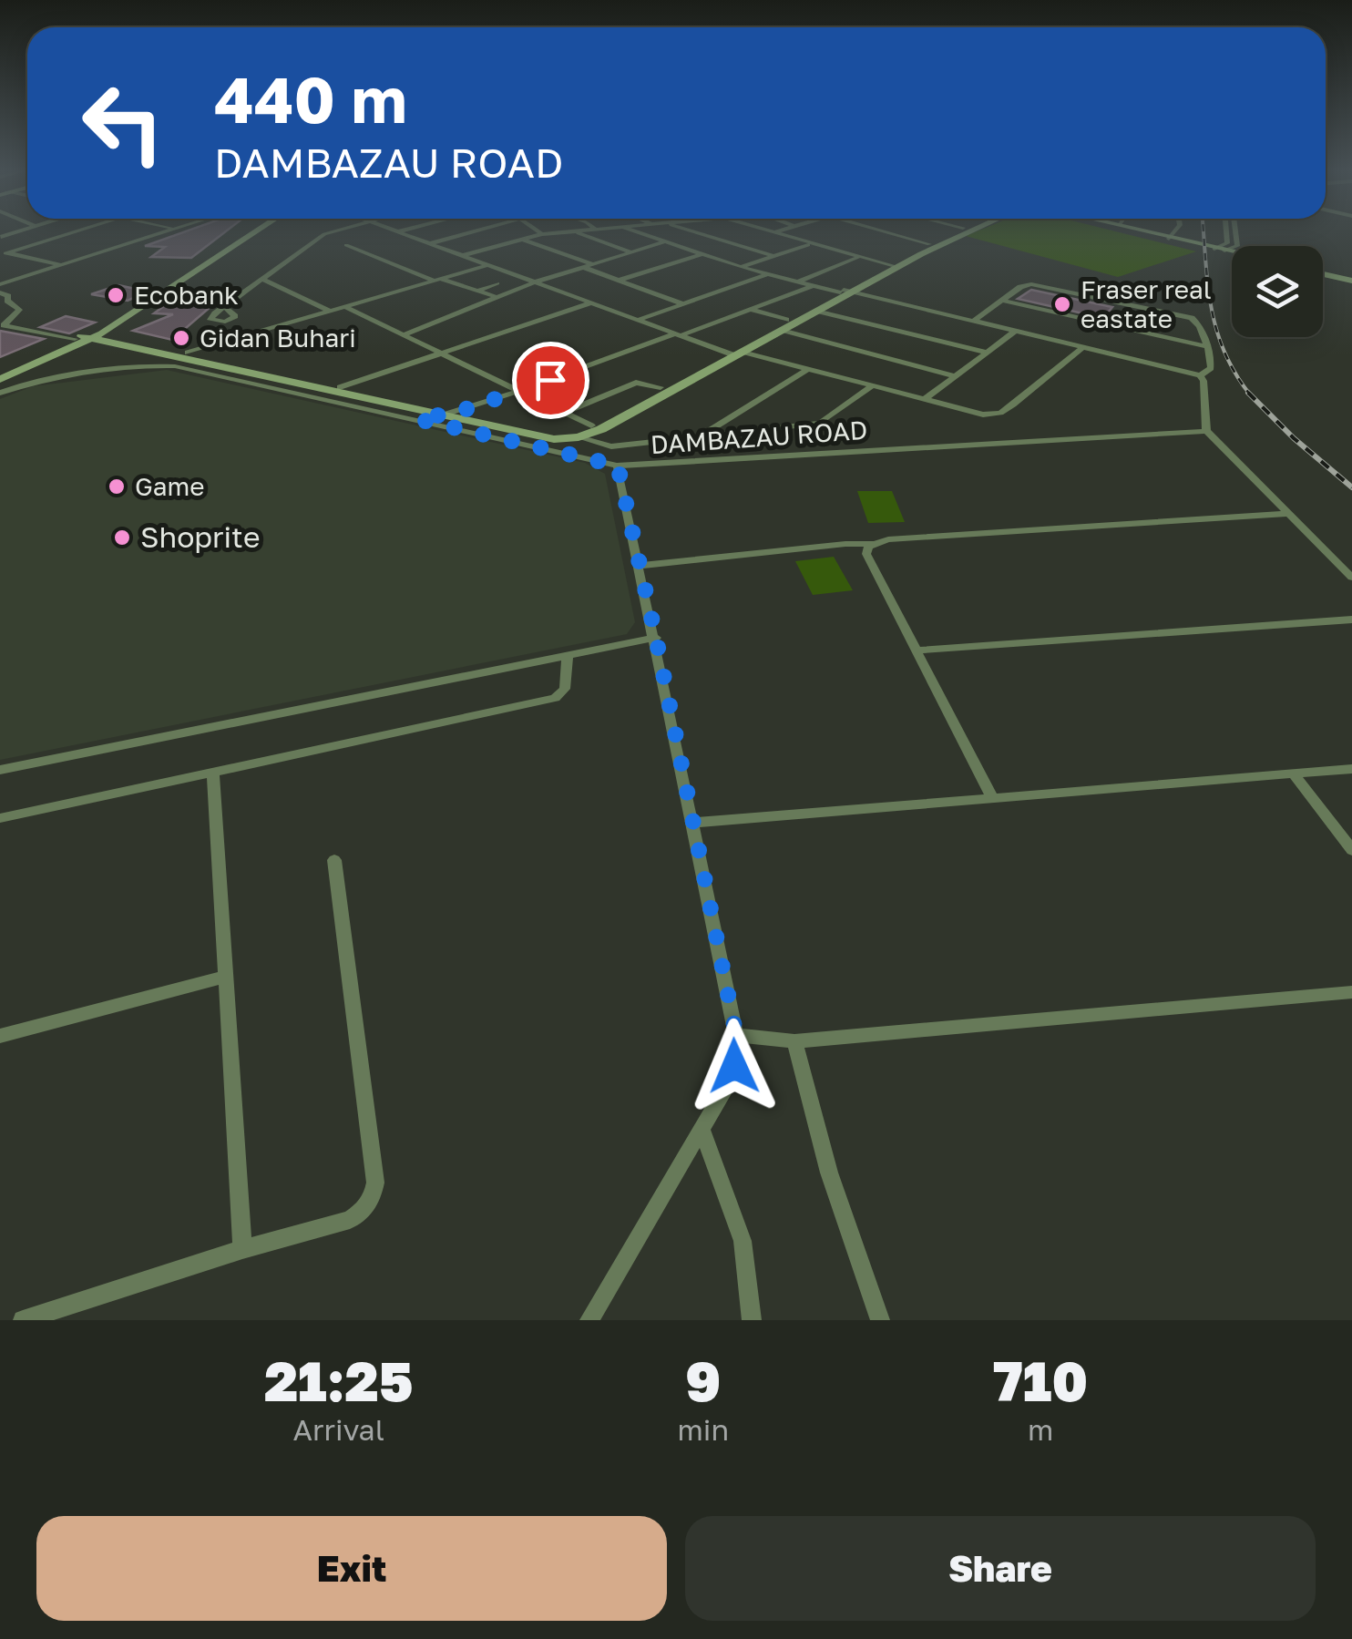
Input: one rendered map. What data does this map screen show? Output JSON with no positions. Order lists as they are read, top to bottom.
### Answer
{
  "streets": {
    "street": ["DAMBAZAU ROAD"]
  },
  "places": [
    "Ecobank",
    "Fraser real eastate",
    "Gidan Buhari",
    "Game",
    "Shoprite"
  ],
  "page": {
    "turn": ["440 m", "DAMBAZAU ROAD"],
    "eta": [
      "21:25",
      "Arrival",
      "9",
      "min",
      "710",
      "m"
    ],
    "buttons": ["Exit", "Share"]
  }
}
